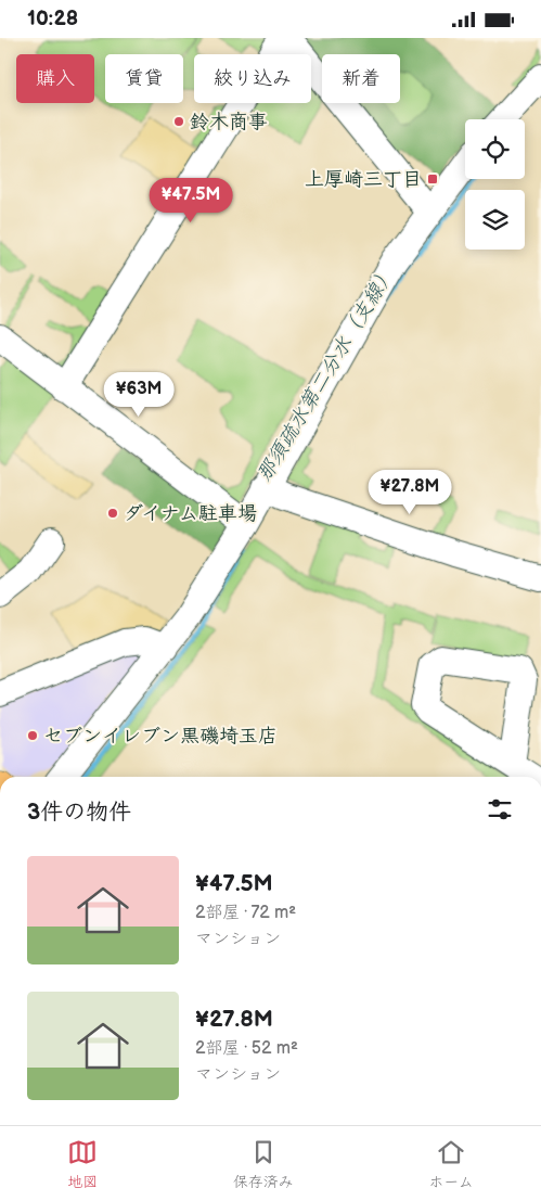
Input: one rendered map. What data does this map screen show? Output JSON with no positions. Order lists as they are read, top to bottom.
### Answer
{
  "water": ["那須疏水第二分水（支線）"],
  "places": {
    "other": ["鈴木商事", "ダイナム駐車場", "セブンイレブン黒磯埼玉店"],
    "transit": ["上厚崎三丁目"]
  },
  "page": {
    "status": "10:28",
    "chip": [
      "購入",
      "賃貸",
      "絞り込み",
      "新着"
    ],
    "price": ["¥47.5M", "¥63M", "¥27.8M"],
    "heading": "3件の物件",
    "list": [
      {
        "name": "¥47.5M",
        "note": "2部屋 · 72 m² · マンション"
      },
      {
        "name": "¥27.8M",
        "note": "2部屋 · 52 m² · マンション"
      }
    ],
    "tabs": ["地図", "保存済み", "ホーム"]
  }
}
